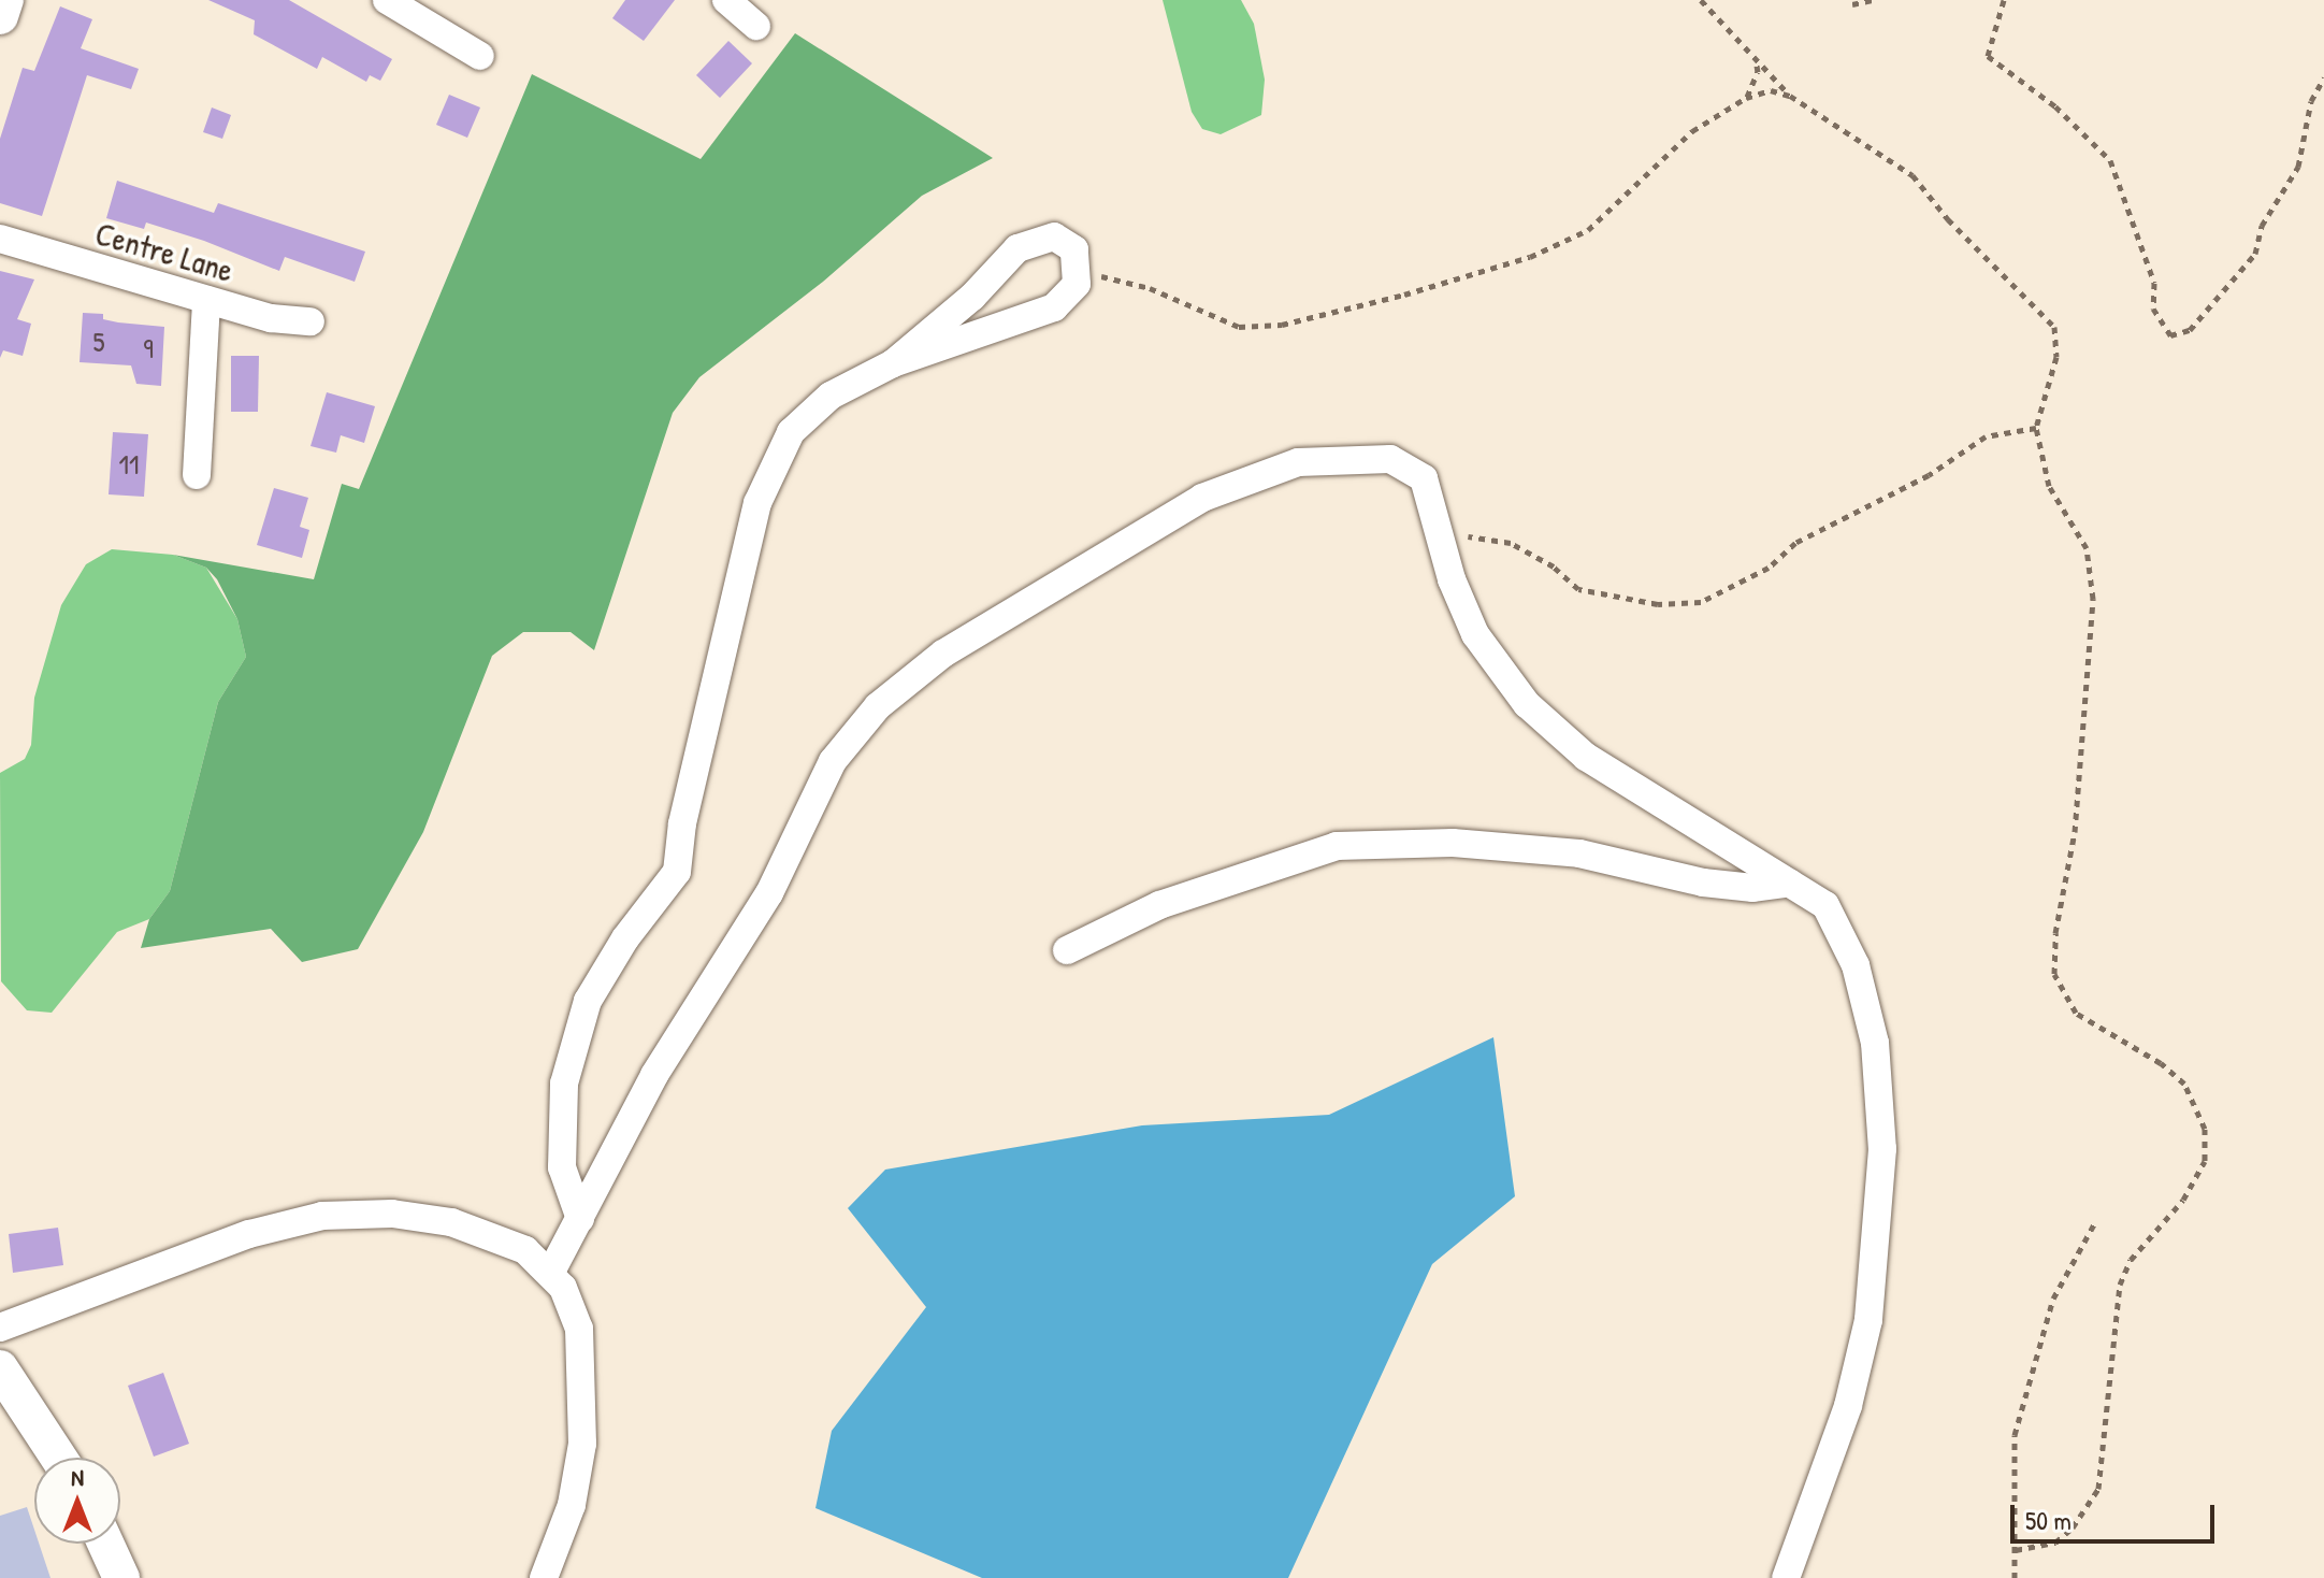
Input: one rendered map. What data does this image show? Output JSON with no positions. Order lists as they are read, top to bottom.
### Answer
{
  "streets": {
    "street": ["Centre Lane"]
  },
  "house_numbers": ["5", "9", "11"],
  "scale_bar": "50 m",
  "north": "top"
}
